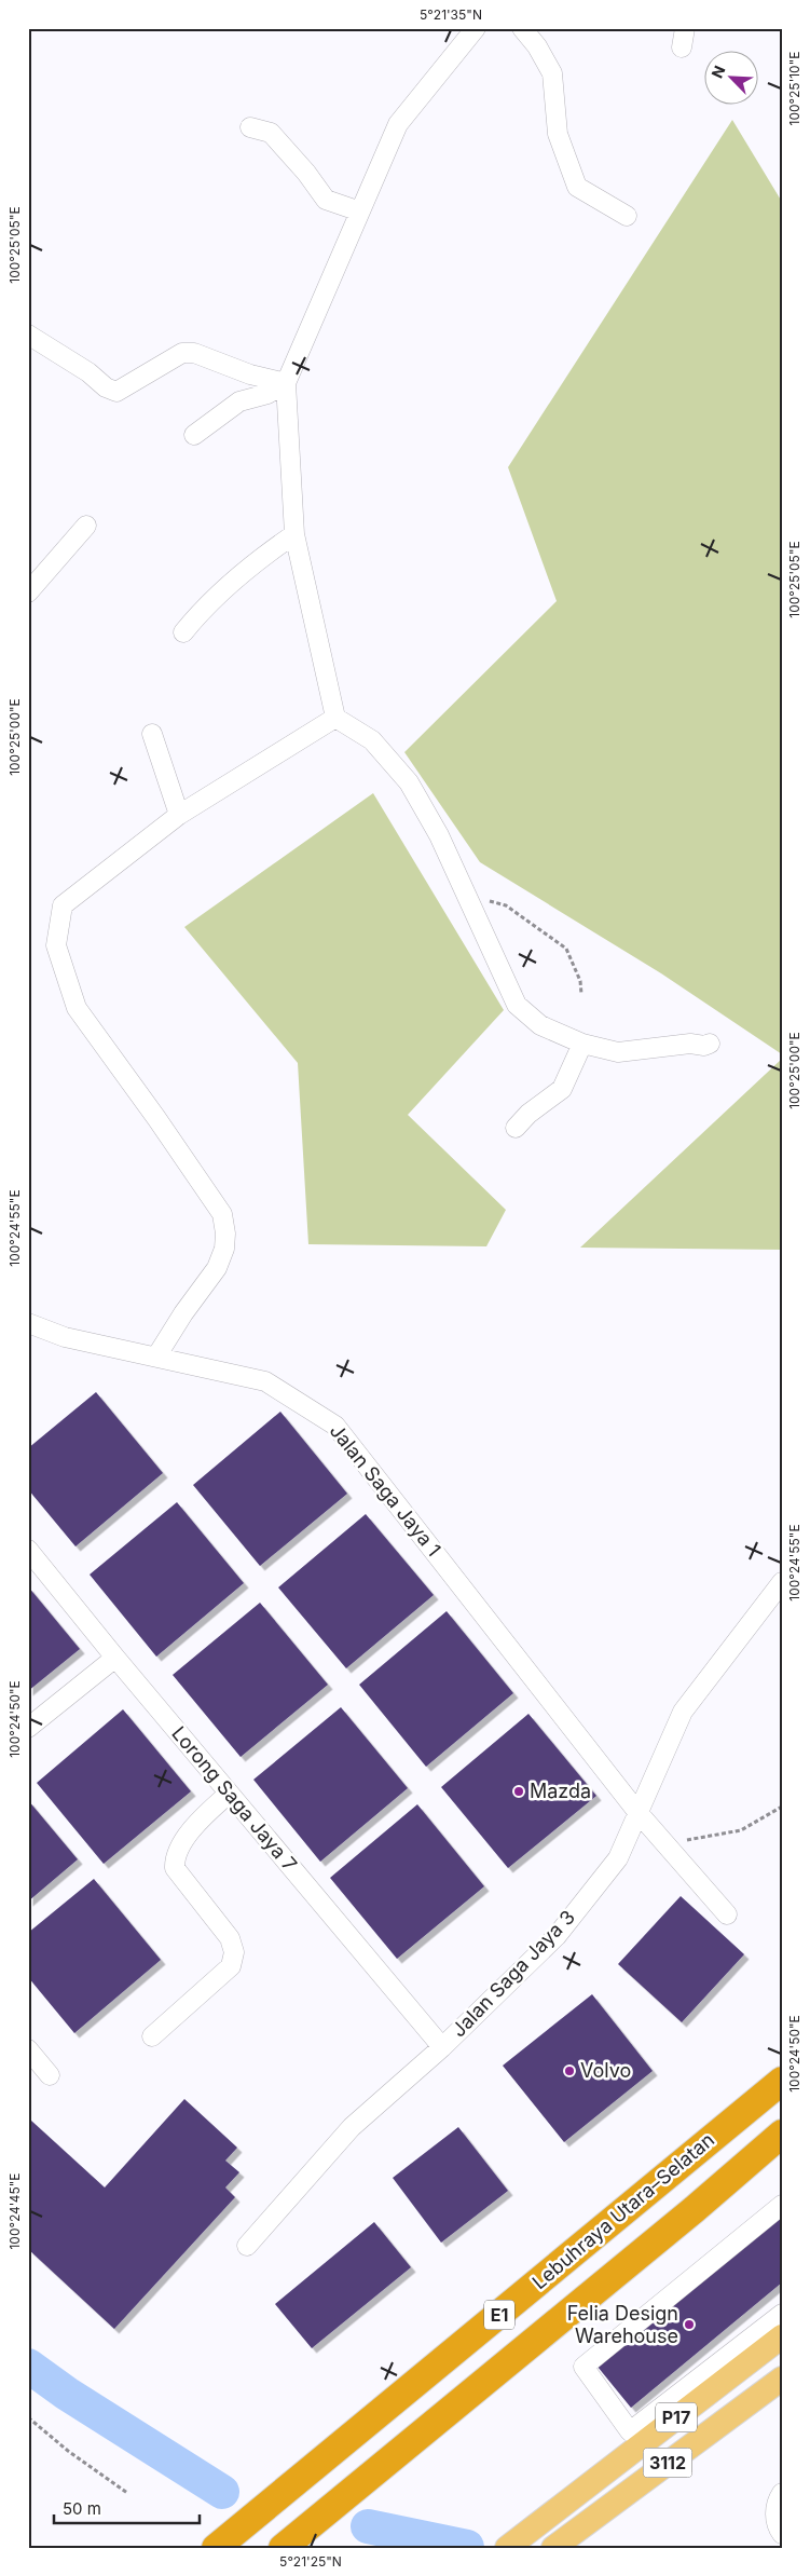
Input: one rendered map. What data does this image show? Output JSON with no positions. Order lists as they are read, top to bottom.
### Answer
{
  "streets": {
    "highway": ["Lebuhraya Utara–Selatan", "E1"],
    "main road": ["P17", "3112"],
    "street": ["Jalan Saga Jaya 1", "Lorong Saga Jaya 7", "Jalan Saga Jaya 3"]
  },
  "crossings": [
    ["Jalan Saga Jaya 1", "Jalan Saga Jaya 3"],
    ["Lorong Saga Jaya 7", "Jalan Saga Jaya 3"]
  ],
  "places": ["Mazda", "Volvo", "Felia Design Warehouse"],
  "scale_bar": "50 m",
  "north": "top left",
  "coordinates": [
    "5°21'35\"N",
    "100°25'10\"E",
    "100°25'05\"E",
    "100°25'00\"E",
    "100°24'55\"E",
    "100°24'50\"E",
    "100°24'45\"E",
    "5°21'25\"N"
  ]
}
